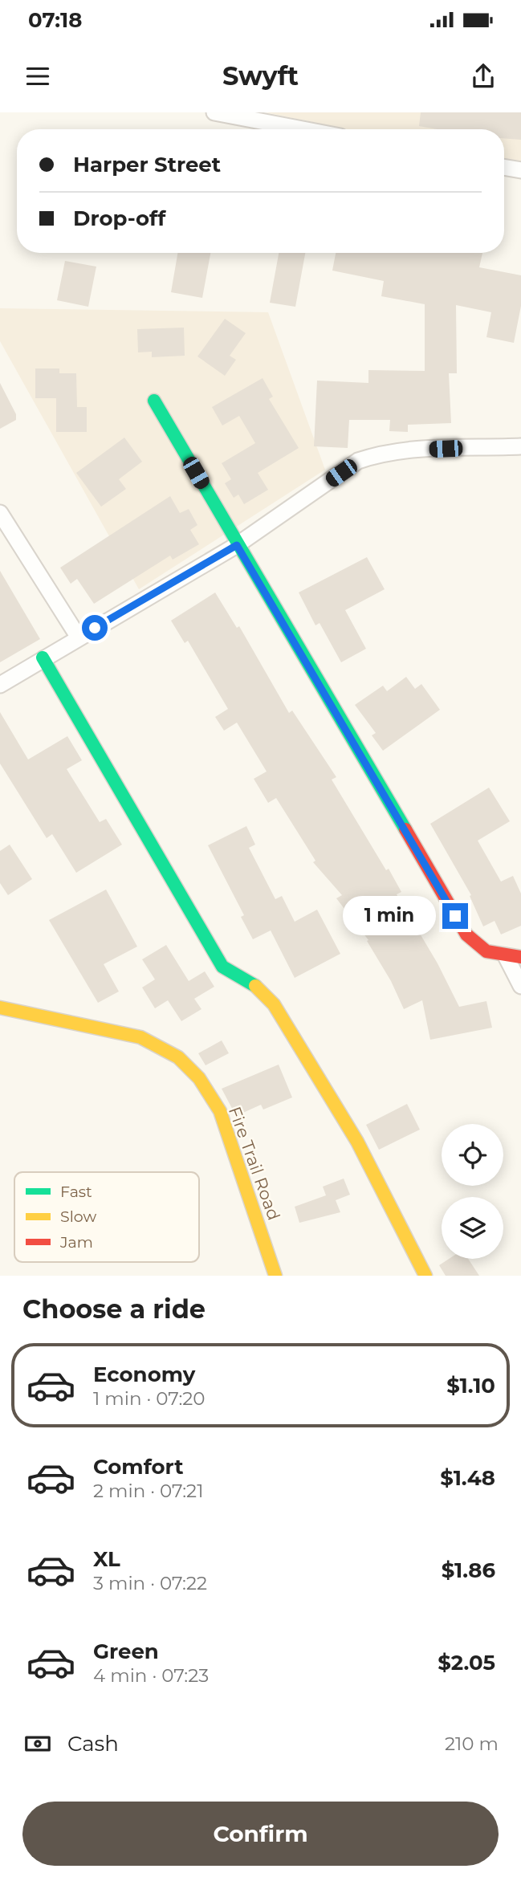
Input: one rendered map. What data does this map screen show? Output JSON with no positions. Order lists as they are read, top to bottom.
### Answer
{
  "streets": {
    "street": ["Fire Trail Road"]
  },
  "legend": ["Fast", "Slow", "Jam"],
  "page": {
    "status": "07:18",
    "header": "Swyft",
    "banner": ["Harper Street", "Drop-off"],
    "bubble": "1 min",
    "heading": "Choose a ride",
    "list": [
      {
        "name": "Economy",
        "note": "1 min · 07:20",
        "value": "$1.10"
      },
      {
        "name": "Comfort",
        "note": "2 min · 07:21",
        "value": "$1.48"
      },
      {
        "name": "XL",
        "note": "3 min · 07:22",
        "value": "$1.86"
      },
      {
        "name": "Green",
        "note": "4 min · 07:23",
        "value": "$2.05"
      }
    ],
    "pay": ["Cash", "210 m"],
    "buttons": "Confirm"
  }
}
